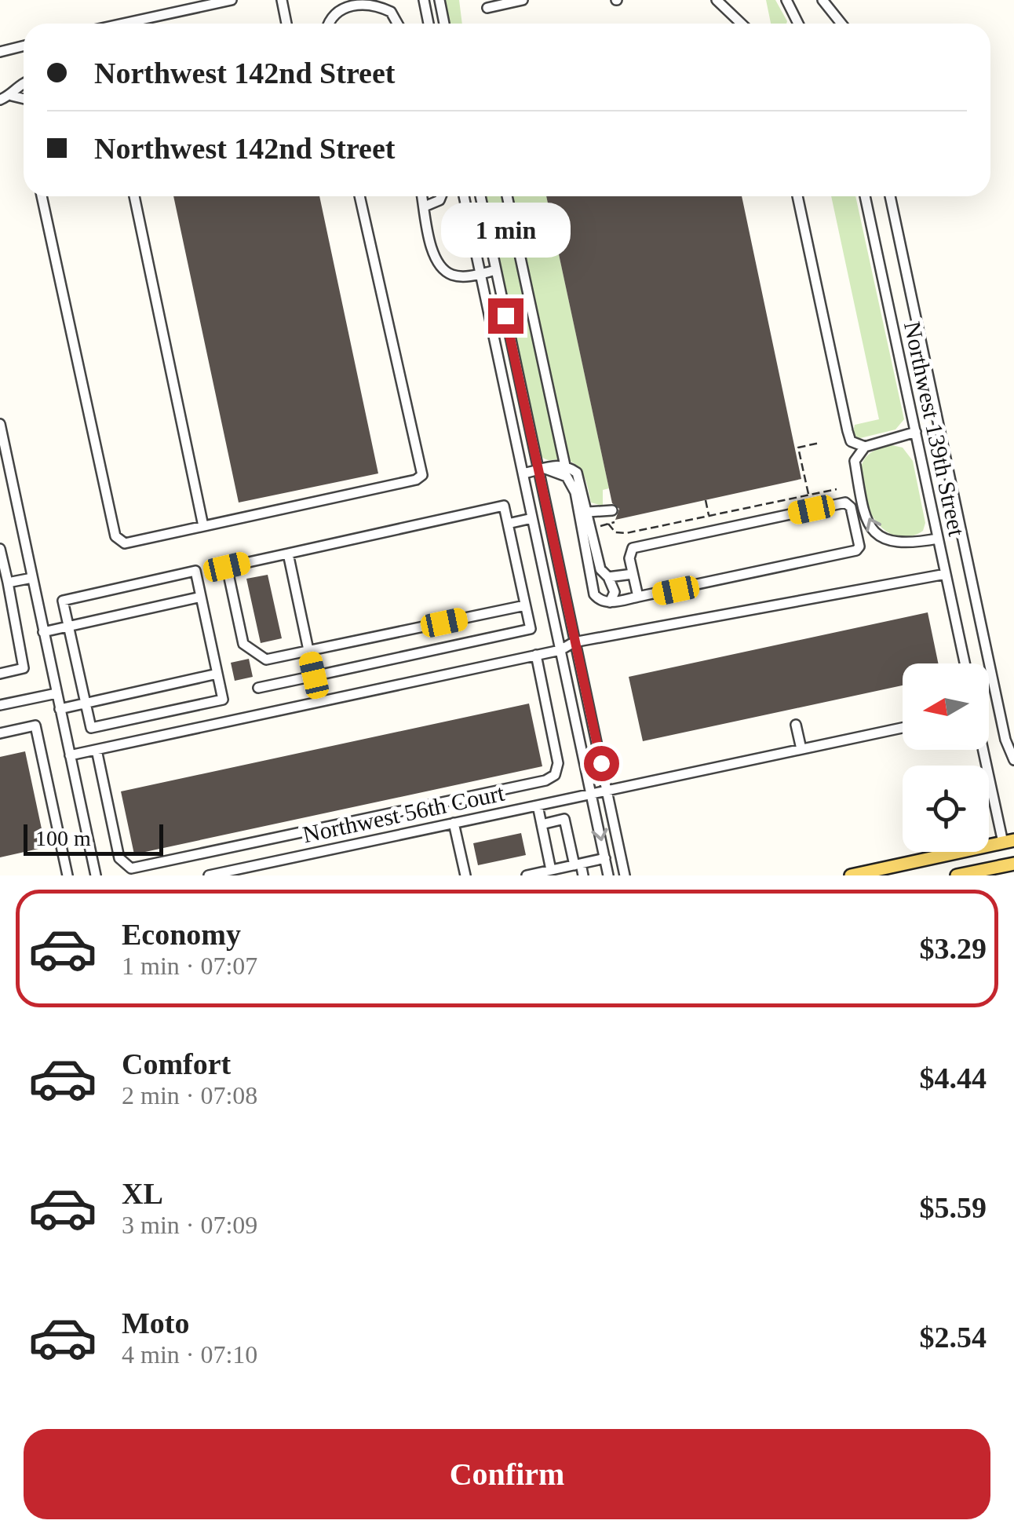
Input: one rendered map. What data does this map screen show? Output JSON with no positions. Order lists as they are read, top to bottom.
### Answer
{
  "streets": {
    "street": ["Northwest 139th Street", "Northwest 56th Court"]
  },
  "scale_bar": "100 m",
  "north": "left",
  "page": {
    "banner": ["Northwest 142nd Street", "Northwest 142nd Street"],
    "bubble": "1 min",
    "scale": "100 m",
    "list": [
      {
        "name": "Economy",
        "note": "1 min · 07:07",
        "value": "$3.29"
      },
      {
        "name": "Comfort",
        "note": "2 min · 07:08",
        "value": "$4.44"
      },
      {
        "name": "XL",
        "note": "3 min · 07:09",
        "value": "$5.59"
      },
      {
        "name": "Moto",
        "note": "4 min · 07:10",
        "value": "$2.54"
      }
    ],
    "buttons": "Confirm"
  }
}
